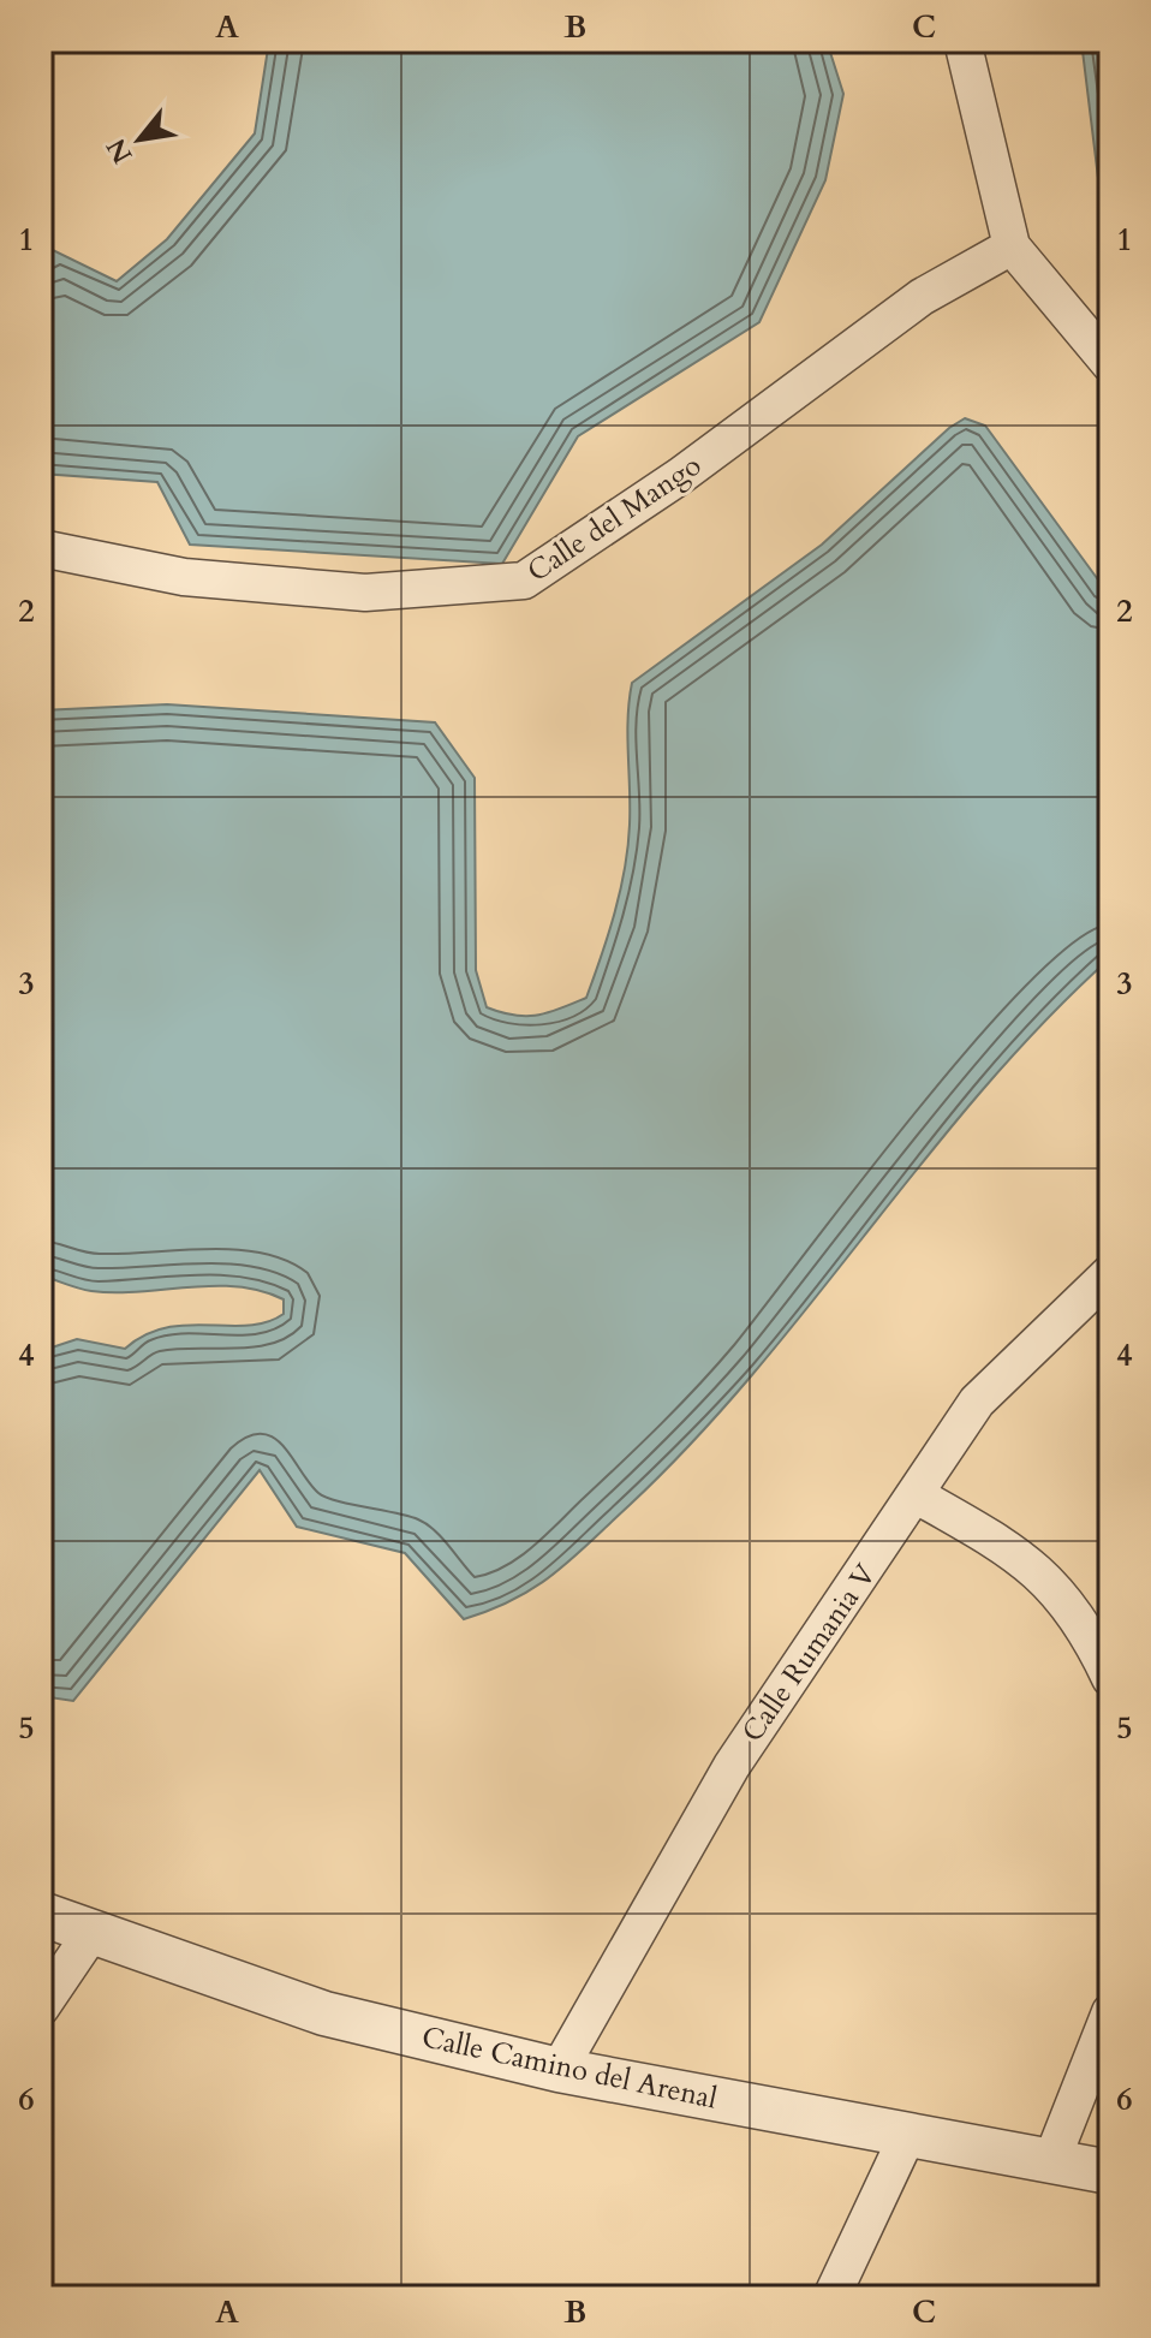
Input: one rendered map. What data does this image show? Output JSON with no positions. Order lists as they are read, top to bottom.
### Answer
{
  "streets": {
    "street": ["Calle del Mango", "Calle Rumania V", "Calle Camino del Arenal"]
  },
  "crossings": [
    ["Calle Rumania V", "Calle Camino del Arenal"]
  ],
  "north": "bottom left",
  "grid": {
    "columns": ["A", "B", "C"],
    "rows": [
      "1",
      "2",
      "3",
      "4",
      "5",
      "6"
    ]
  }
}
